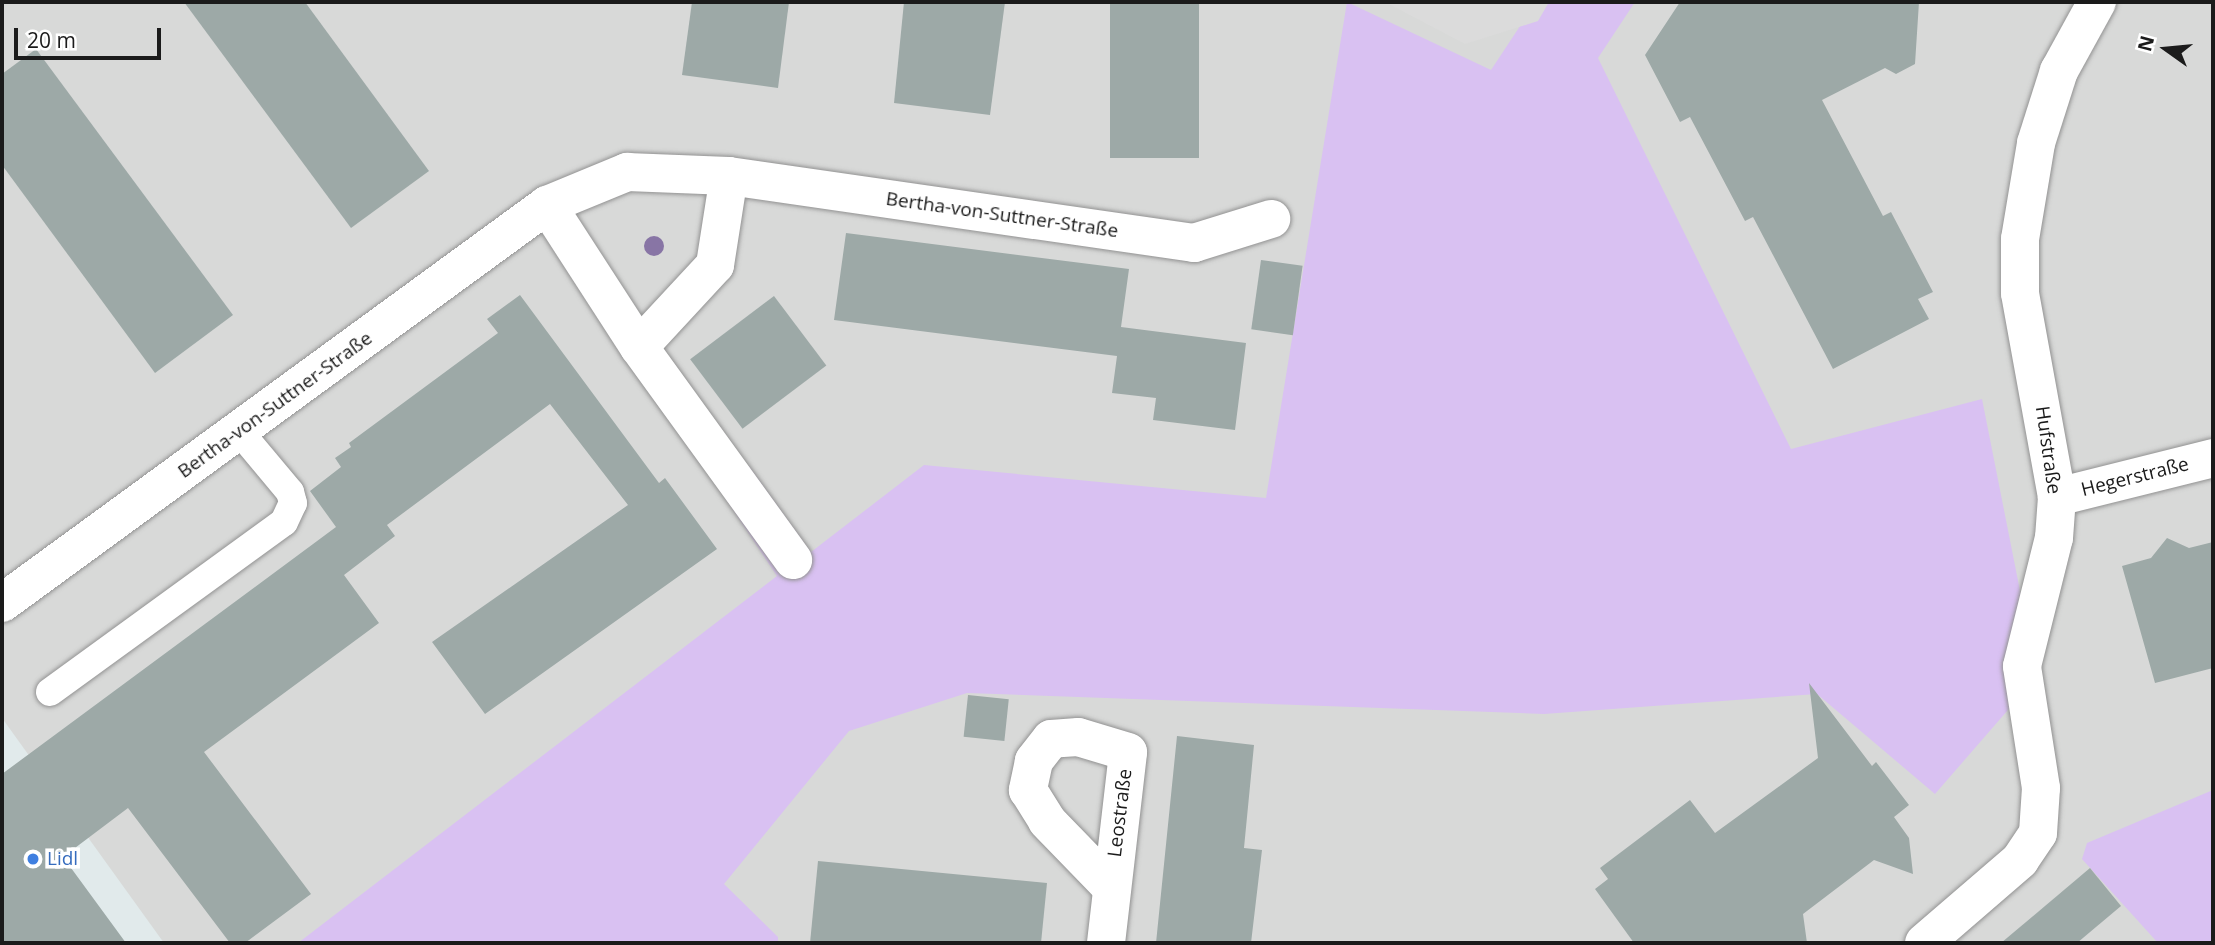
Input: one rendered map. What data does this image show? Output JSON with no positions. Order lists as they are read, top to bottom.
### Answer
{
  "streets": {
    "street": ["Bertha-von-Suttner-Straße", "Hufstraße", "Hegerstraße"]
  },
  "crossings": [
    ["Hufstraße", "Hegerstraße"]
  ],
  "places": ["Lidl"],
  "scale_bar": "20 m",
  "north": "left"
}
